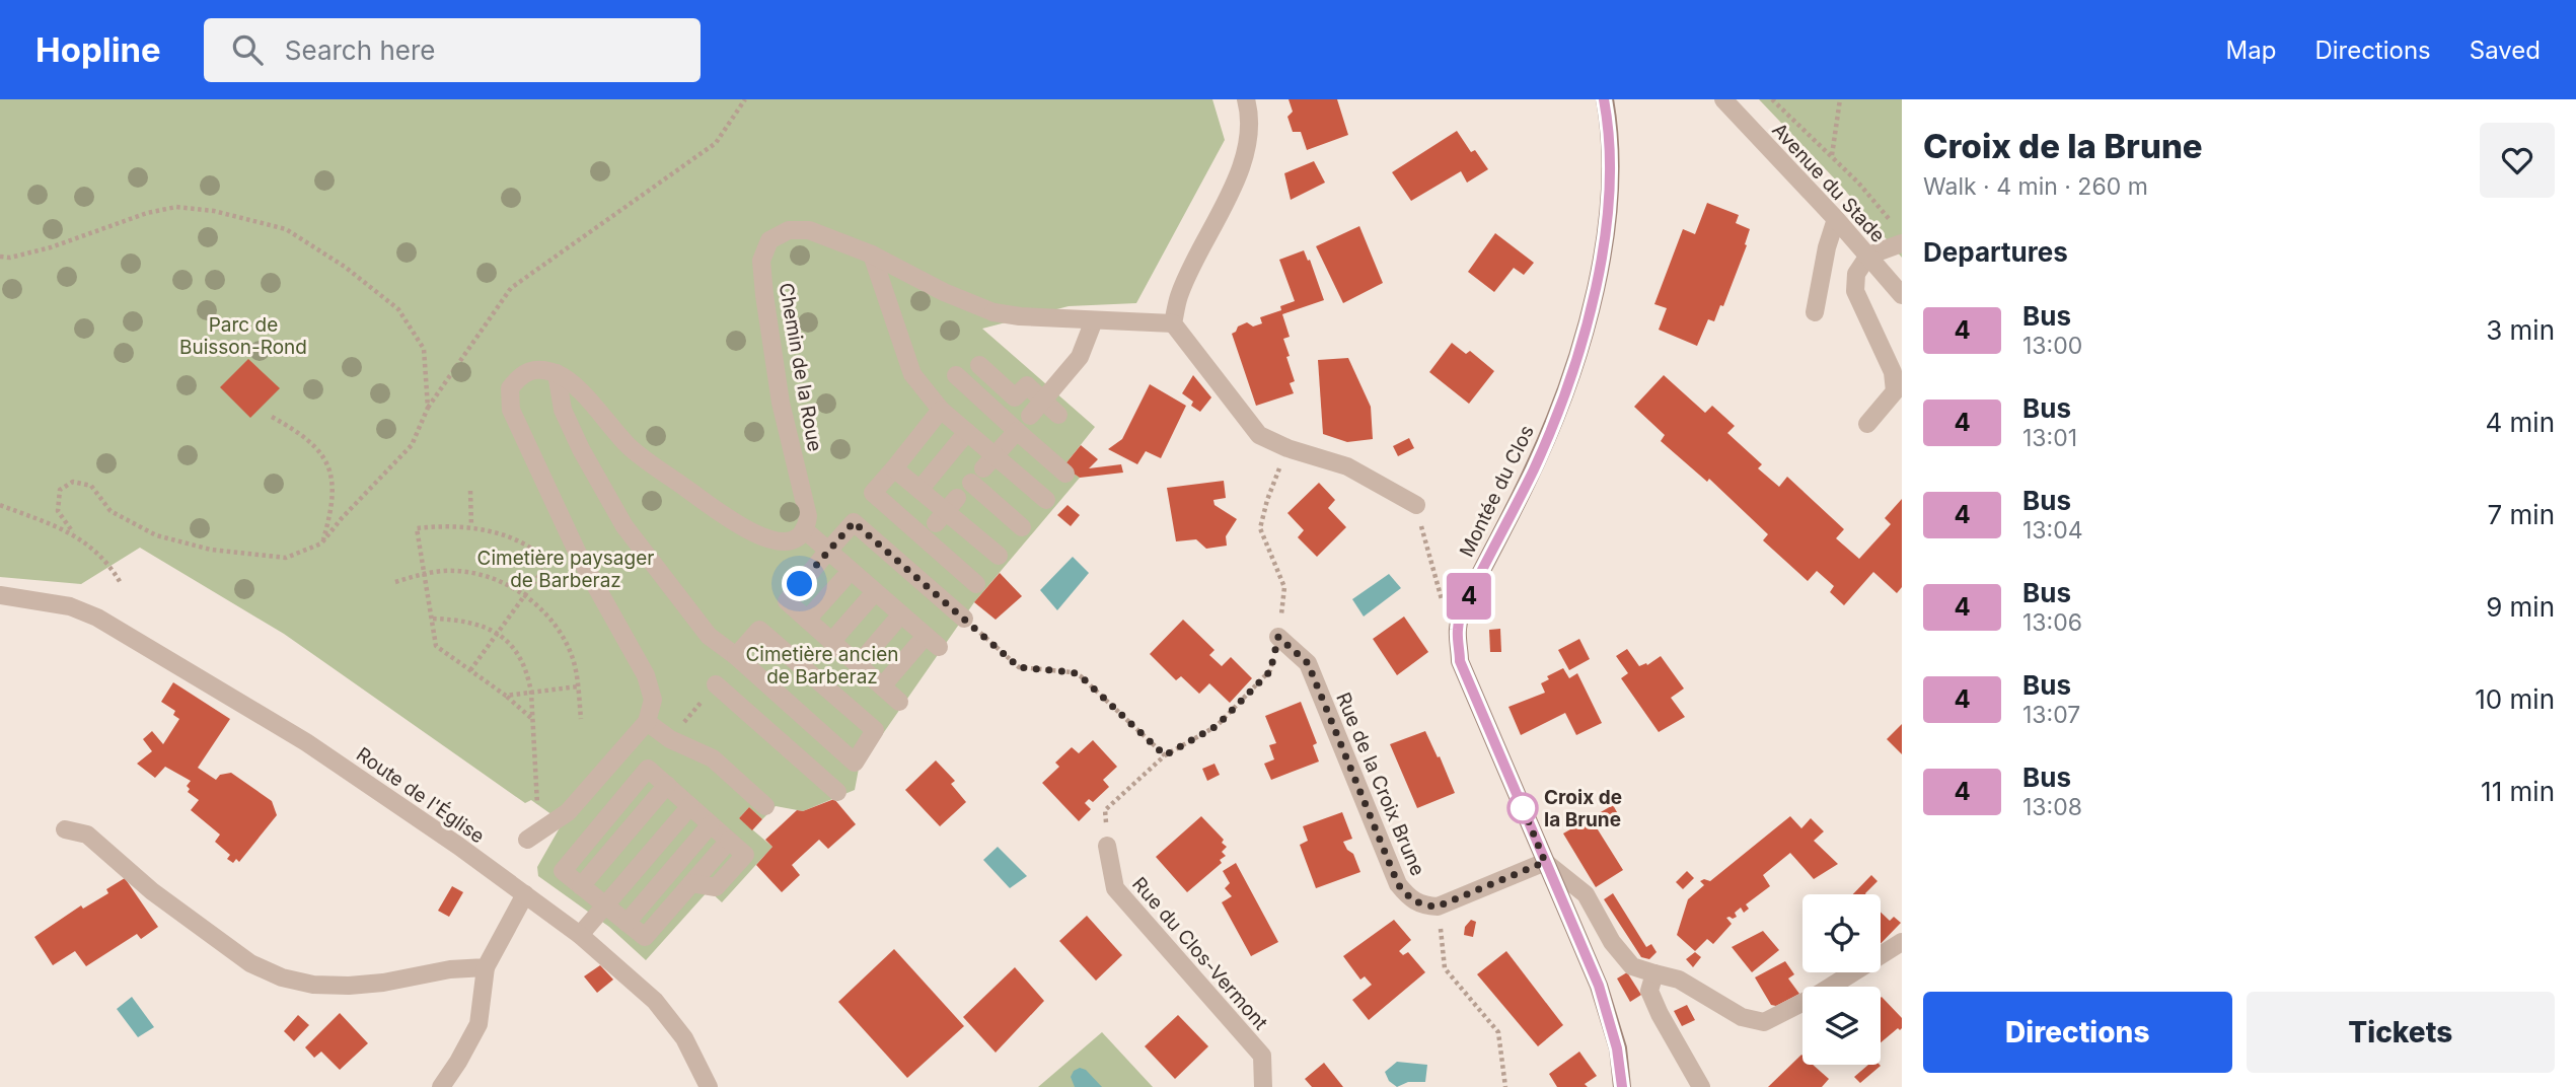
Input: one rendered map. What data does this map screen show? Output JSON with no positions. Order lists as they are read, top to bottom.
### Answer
{
  "streets": {
    "main road": ["Montée du Clos"],
    "street": [
      "Avenue du Stade",
      "Chemin de la Roue",
      "Rue de la Croix Brune",
      "Route de l'Église",
      "Rue du Clos-Vermont"
    ]
  },
  "parks": ["Parc de Buisson-Rond", "Cimetière paysager de Barberaz", "Cimetière ancien de Barberaz"],
  "places": ["Croix de la Brune"],
  "lines": ["bus line 4"],
  "page": {
    "header": "Hopline",
    "search": "Search here",
    "nav": ["Map", "Directions", "Saved"],
    "on_map": "4",
    "heading": [
      ["Croix de la Brune", "Walk · 4 min · 260 m"],
      "Departures"
    ],
    "list": [
      {
        "mark": "4",
        "name": "Bus",
        "note": "13:00",
        "value": "3 min"
      },
      {
        "mark": "4",
        "name": "Bus",
        "note": "13:01",
        "value": "4 min"
      },
      {
        "mark": "4",
        "name": "Bus",
        "note": "13:04",
        "value": "7 min"
      },
      {
        "mark": "4",
        "name": "Bus",
        "note": "13:06",
        "value": "9 min"
      },
      {
        "mark": "4",
        "name": "Bus",
        "note": "13:07",
        "value": "10 min"
      },
      {
        "mark": "4",
        "name": "Bus",
        "note": "13:08",
        "value": "11 min"
      }
    ],
    "buttons": ["Directions", "Tickets"]
  }
}
